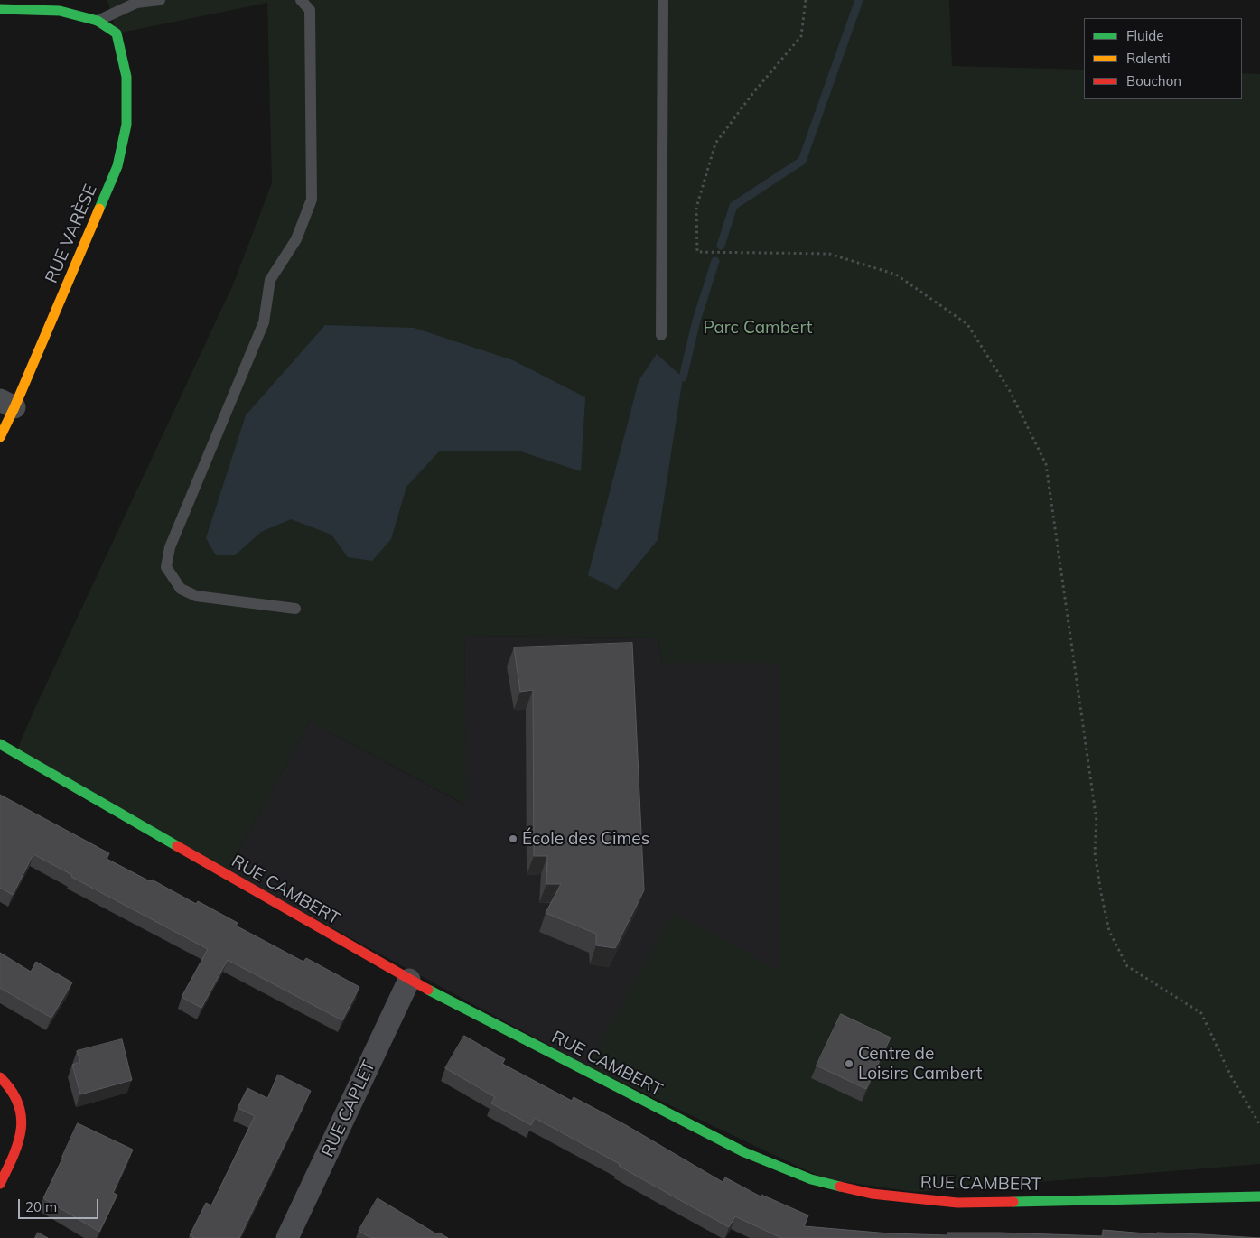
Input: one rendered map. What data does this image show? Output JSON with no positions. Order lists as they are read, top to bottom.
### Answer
{
  "streets": {
    "street": ["RUE VARÈSE", "RUE CAMBERT", "RUE CAPLET"]
  },
  "crossings": [
    ["RUE CAMBERT", "RUE CAPLET"]
  ],
  "parks": ["Parc Cambert"],
  "places": ["École des Cimes", "Centre de Loisirs Cambert"],
  "legend": ["Fluide", "Ralenti", "Bouchon"],
  "scale_bar": "20 m"
}
